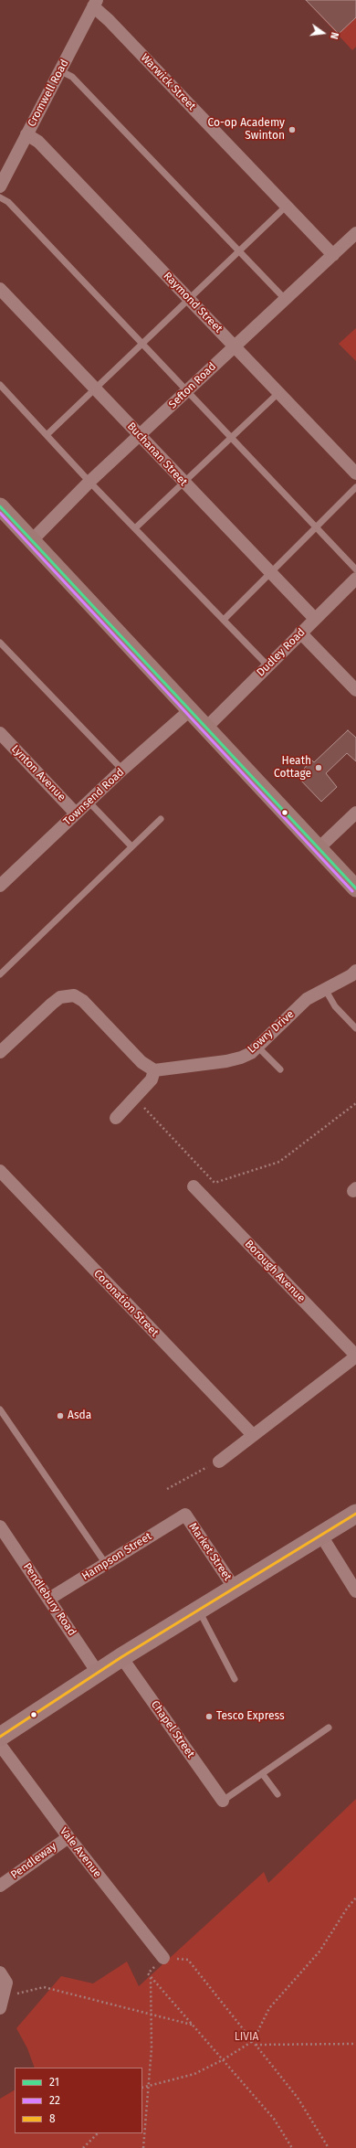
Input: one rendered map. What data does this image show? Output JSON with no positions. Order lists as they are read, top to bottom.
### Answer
{
  "streets": {
    "street": [
      "Warwick Street",
      "Cromwell Road",
      "Raymond Street",
      "Sefton Road",
      "Buchanan Street",
      "Dudley Road",
      "Lynton Avenue",
      "Townsend Road",
      "Lowry Drive",
      "Borough Avenue",
      "Coronation Street",
      "Market Street",
      "Hampson Street",
      "Pendlebury Road",
      "Chapel Street",
      "Vale Avenue",
      "Pendleway"
    ]
  },
  "crossings": [
    ["Warwick Street", "Cromwell Road"],
    ["Warwick Street", "Sefton Road"],
    ["Cromwell Road", "Raymond Street"],
    ["Raymond Street", "Sefton Road"],
    ["Sefton Road", "Buchanan Street"],
    ["Buchanan Street", "Dudley Road"],
    ["Lynton Avenue", "Townsend Road"],
    ["Market Street", "Hampson Street"],
    ["Hampson Street", "Pendlebury Road"],
    ["Vale Avenue", "Pendleway"]
  ],
  "parks": ["LIVIA"],
  "places": [
    "Co-op Academy Swinton",
    "Heath Cottage",
    "Asda",
    "Tesco Express"
  ],
  "lines": ["transit line 21", "transit line 22", "transit line 8"],
  "legend": ["21", "22", "8"],
  "north": "right"
}
